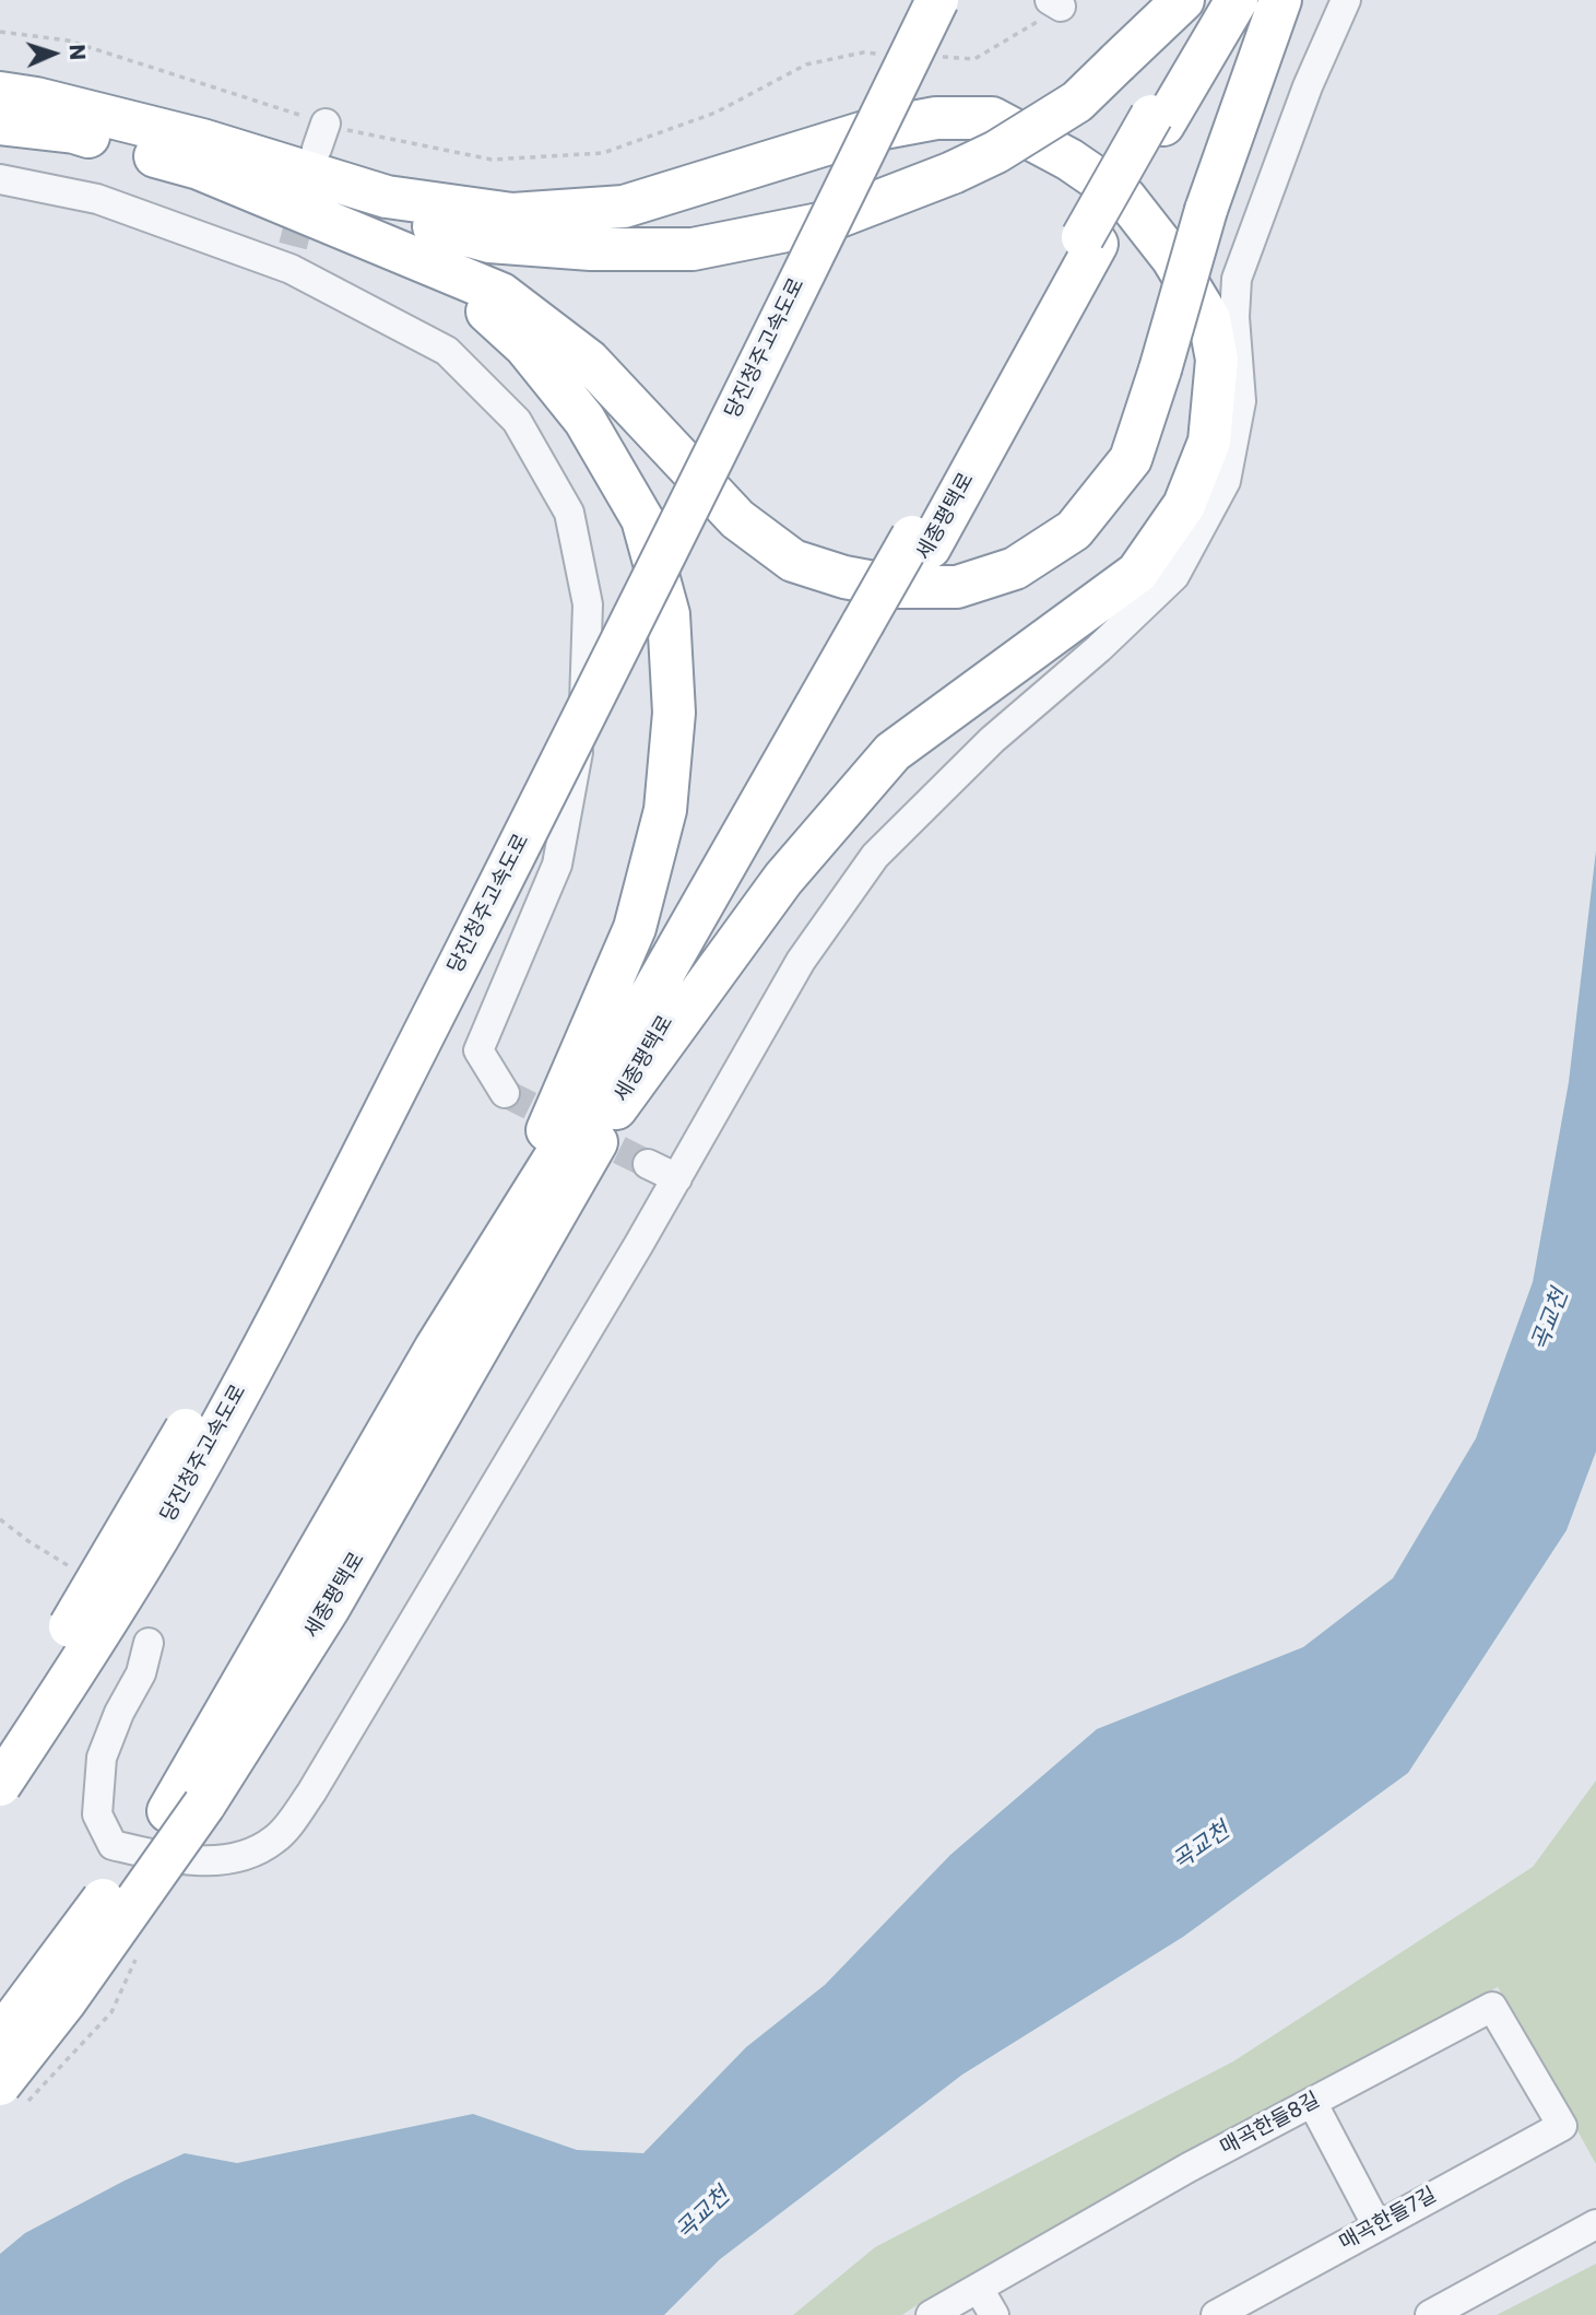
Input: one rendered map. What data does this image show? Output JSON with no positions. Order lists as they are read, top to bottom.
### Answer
{
  "streets": {
    "highway": ["당진청주고속도로", "세종평택로"],
    "street": ["매곡한들8길", "매곡한들7길"]
  },
  "crossings": [
    ["매곡한들8길", "매곡한들7길"]
  ],
  "water": ["곡교천"],
  "north": "right"
}
